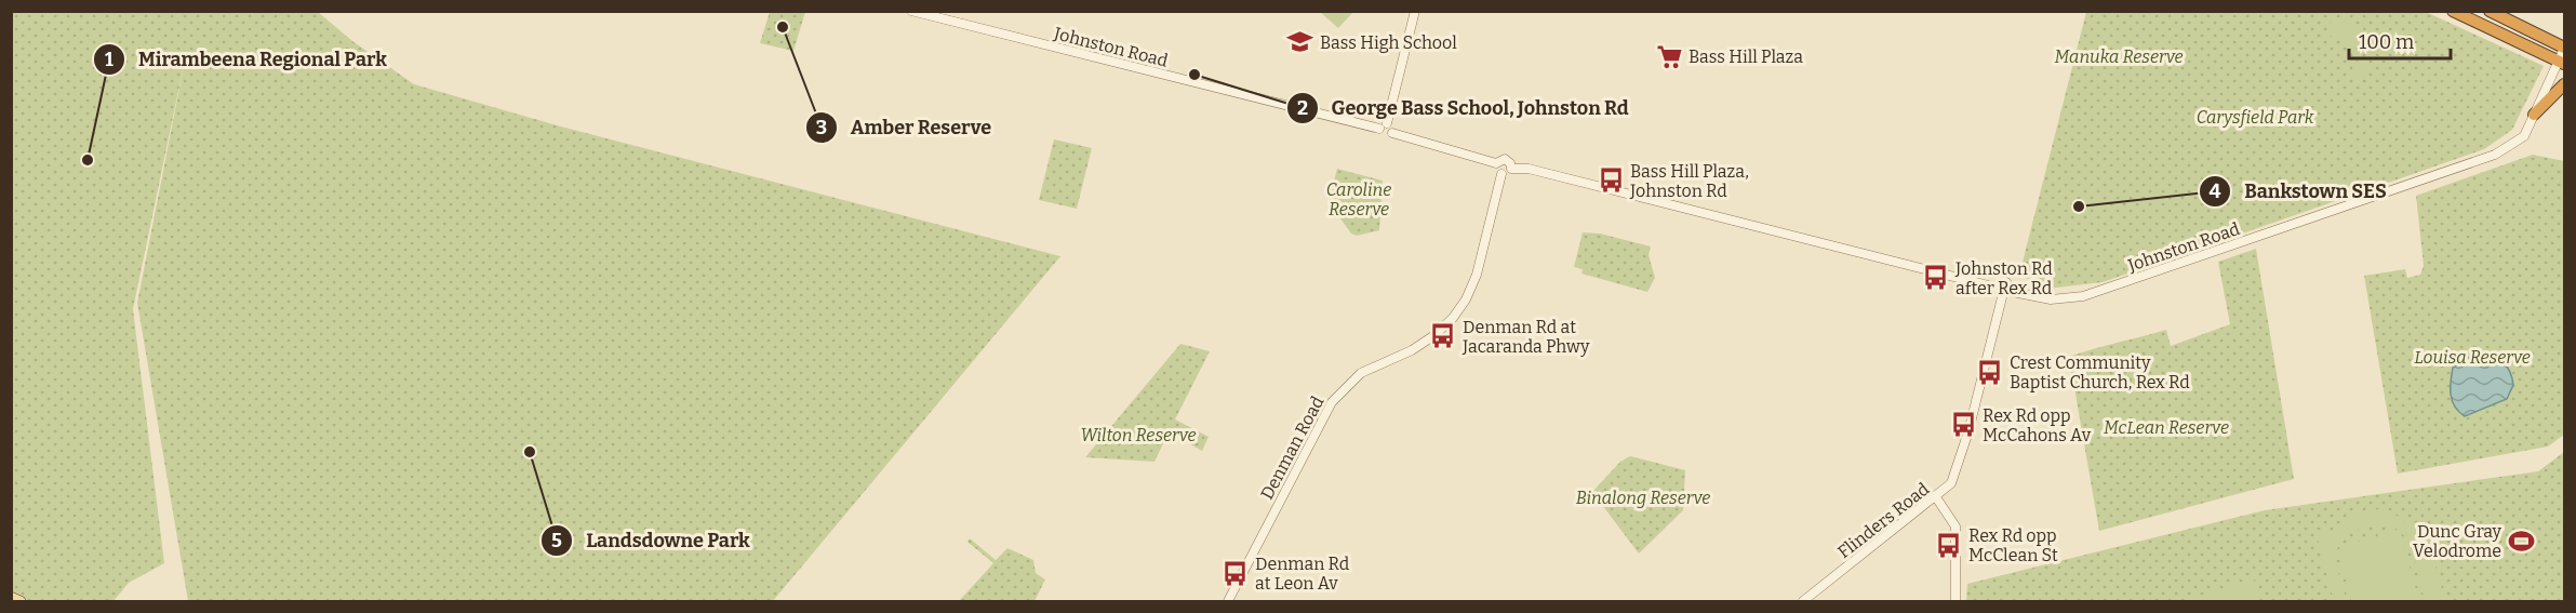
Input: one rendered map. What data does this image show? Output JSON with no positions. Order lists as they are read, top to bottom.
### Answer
{
  "streets": {
    "street": ["Johnston Road", "Denman Road", "Flinders Road"]
  },
  "crossings": [
    ["Johnston Road", "Flinders Road"]
  ],
  "parks": [
    "Manuka Reserve",
    "Carysfield Park",
    "Caroline Reserve",
    "Louisa Reserve",
    "McLean Reserve",
    "Wilton Reserve",
    "Binalong Reserve"
  ],
  "places": {
    "other": [
      "Amber Reserve",
      "George Bass School, Johnston Rd",
      "Mirambeena Regional Park",
      "Bankstown SES",
      "Landsdowne Park"
    ],
    "school or university": ["Bass High School"],
    "supermarket": ["Bass Hill Plaza"],
    "bus stop": [
      "Bass Hill Plaza, Johnston Rd",
      "Johnston Rd after Rex Rd",
      "Denman Rd at Jacaranda Phwy",
      "Crest Community Baptist Church, Rex Rd",
      "Rex Rd opp McCahons Av",
      "Rex Rd opp McClean St",
      "Denman Rd at Leon Av"
    ],
    "sports": ["Dunc Gray Velodrome"]
  },
  "scale_bar": "100 m"
}
